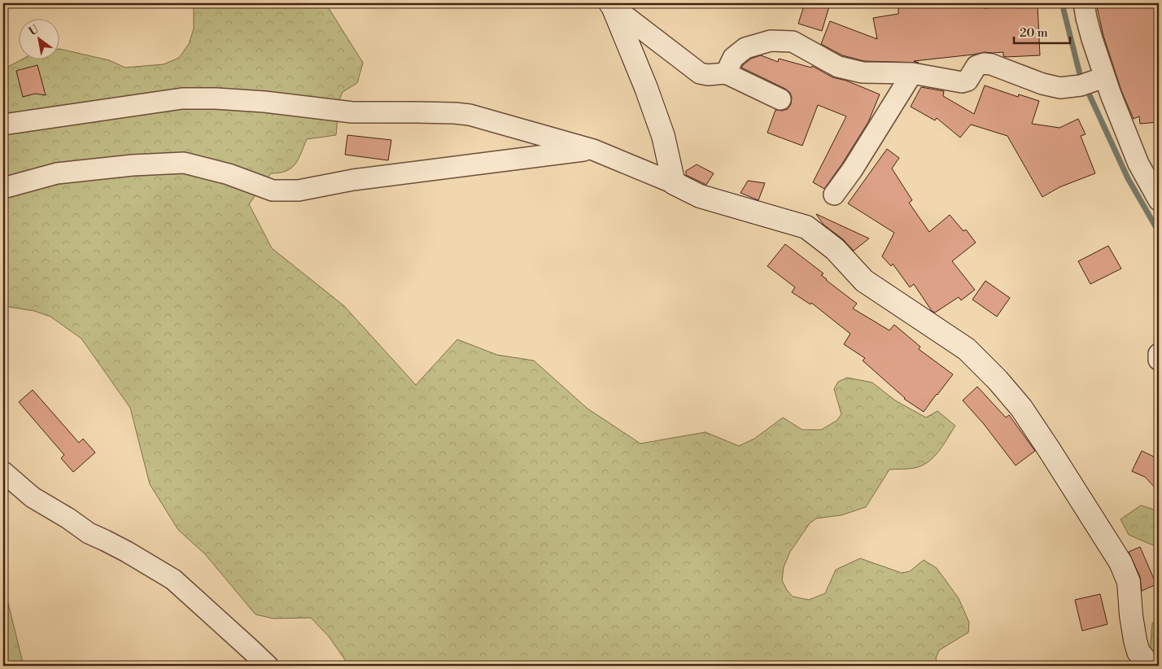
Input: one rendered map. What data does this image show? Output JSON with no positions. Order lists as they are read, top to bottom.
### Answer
{
  "scale_bar": "20 m",
  "north": "top left"
}
